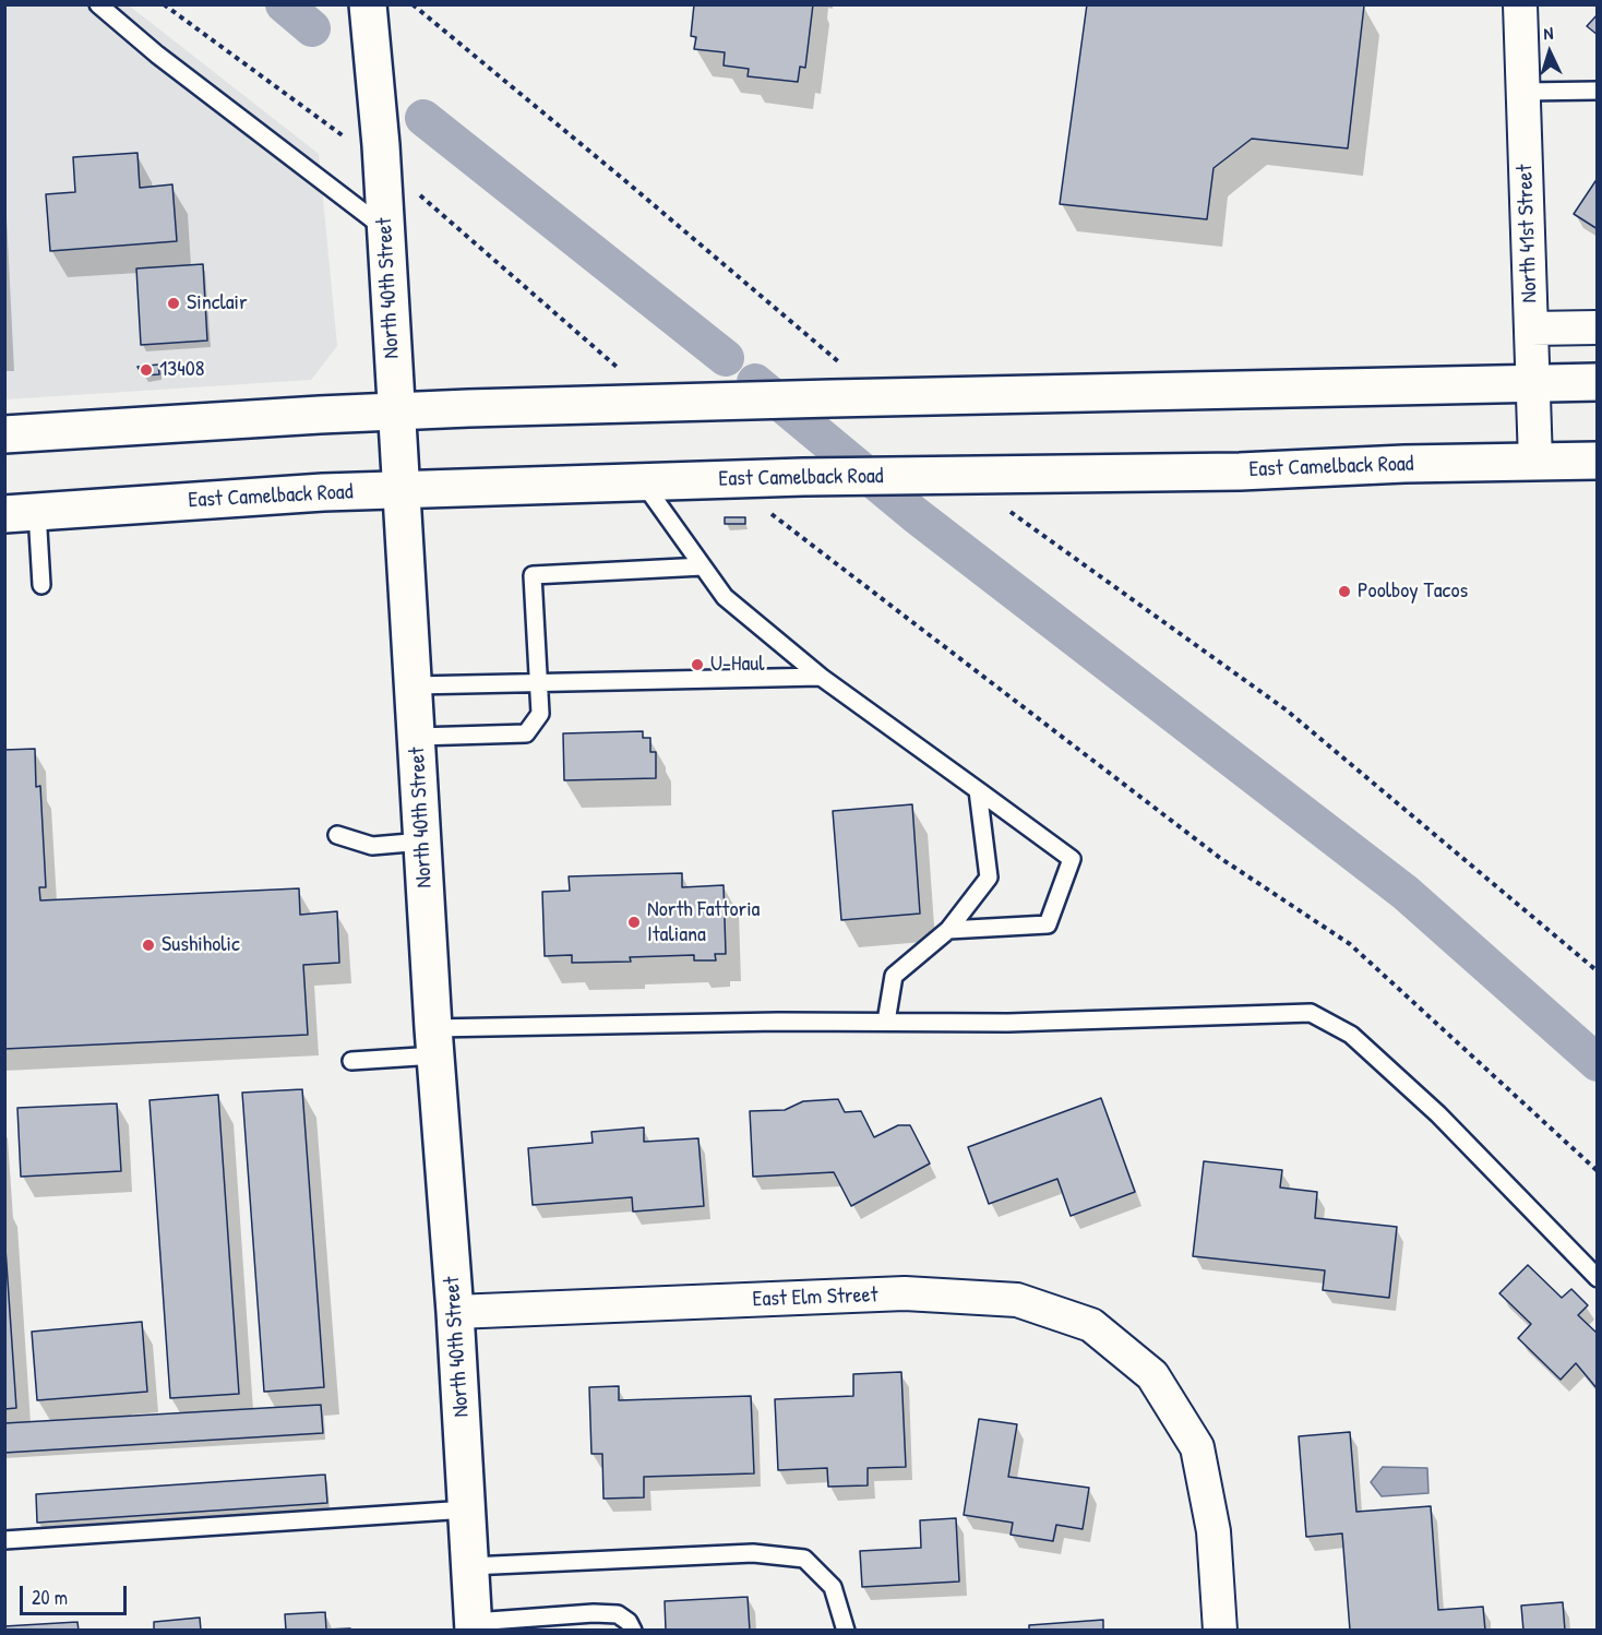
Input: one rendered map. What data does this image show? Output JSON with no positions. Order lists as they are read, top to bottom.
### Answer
{
  "streets": {
    "main road": ["North 40th Street", "East Camelback Road"],
    "street": ["North 41st Street", "East Elm Street"]
  },
  "crossings": [
    ["North 41st Street", "East Camelback Road"],
    ["North 40th Street", "East Camelback Road"],
    ["North 40th Street", "East Elm Street"]
  ],
  "places": [
    "Sinclair",
    "13408",
    "Poolboy Tacos",
    "U-Haul",
    "North Fattoria Italiana",
    "Sushiholic"
  ],
  "scale_bar": "20 m",
  "north": "top"
}
